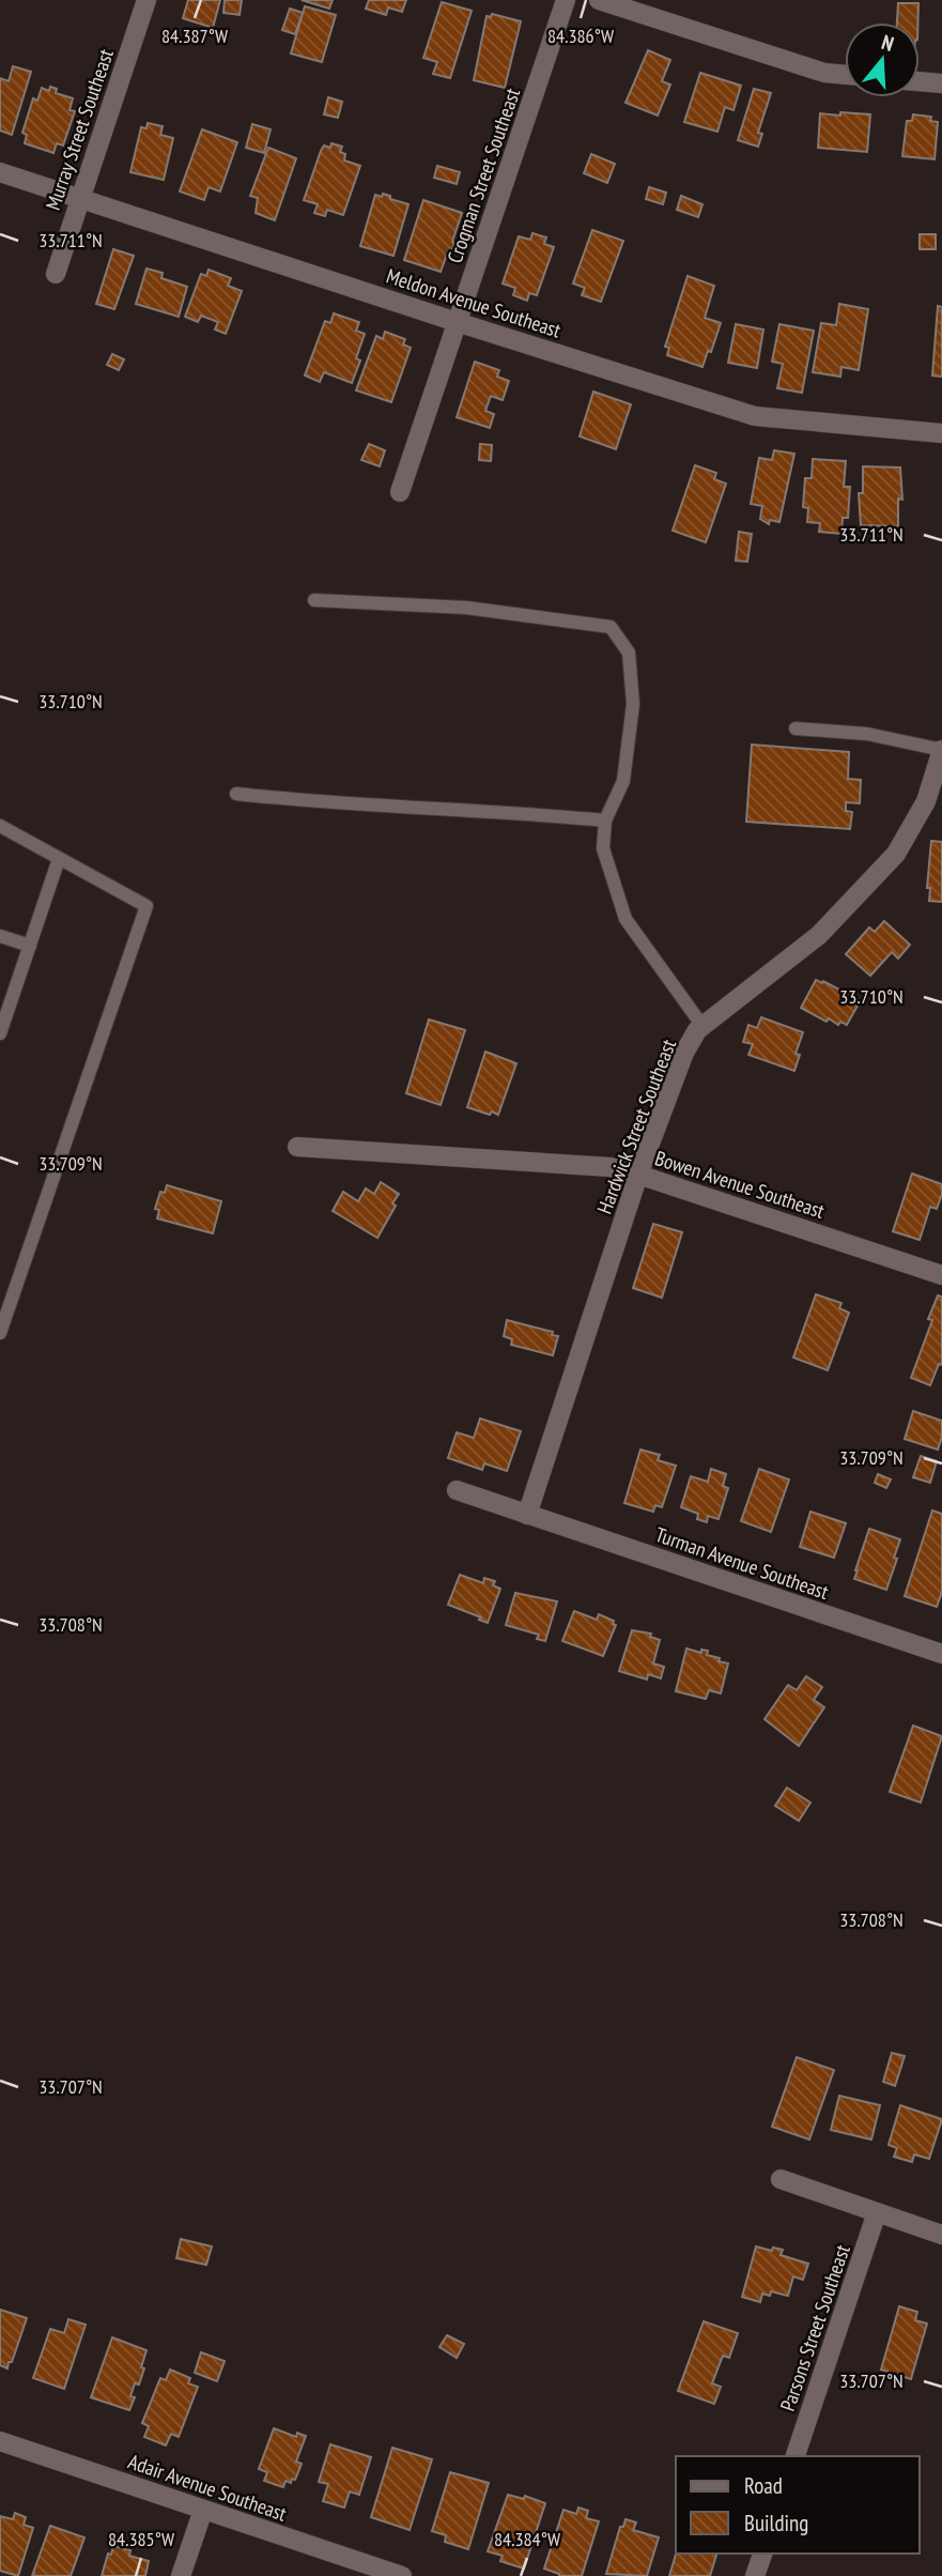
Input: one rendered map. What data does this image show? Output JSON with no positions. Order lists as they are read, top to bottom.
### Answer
{
  "streets": {
    "street": [
      "Murray Street Southeast",
      "Crogman Street Southeast",
      "Meldon Avenue Southeast",
      "Hardwick Street Southeast",
      "Bowen Avenue Southeast",
      "Turman Avenue Southeast",
      "Parsons Street Southeast",
      "Adair Avenue Southeast"
    ]
  },
  "crossings": [
    ["Murray Street Southeast", "Meldon Avenue Southeast"],
    ["Crogman Street Southeast", "Meldon Avenue Southeast"],
    ["Hardwick Street Southeast", "Bowen Avenue Southeast"],
    ["Hardwick Street Southeast", "Turman Avenue Southeast"]
  ],
  "legend": ["Road", "Building"],
  "north": "top",
  "coordinates": [
    "84.387°W",
    "84.386°W",
    "33.711°N",
    "33.710°N",
    "33.709°N",
    "33.708°N",
    "33.707°N",
    "84.385°W",
    "84.384°W"
  ]
}
